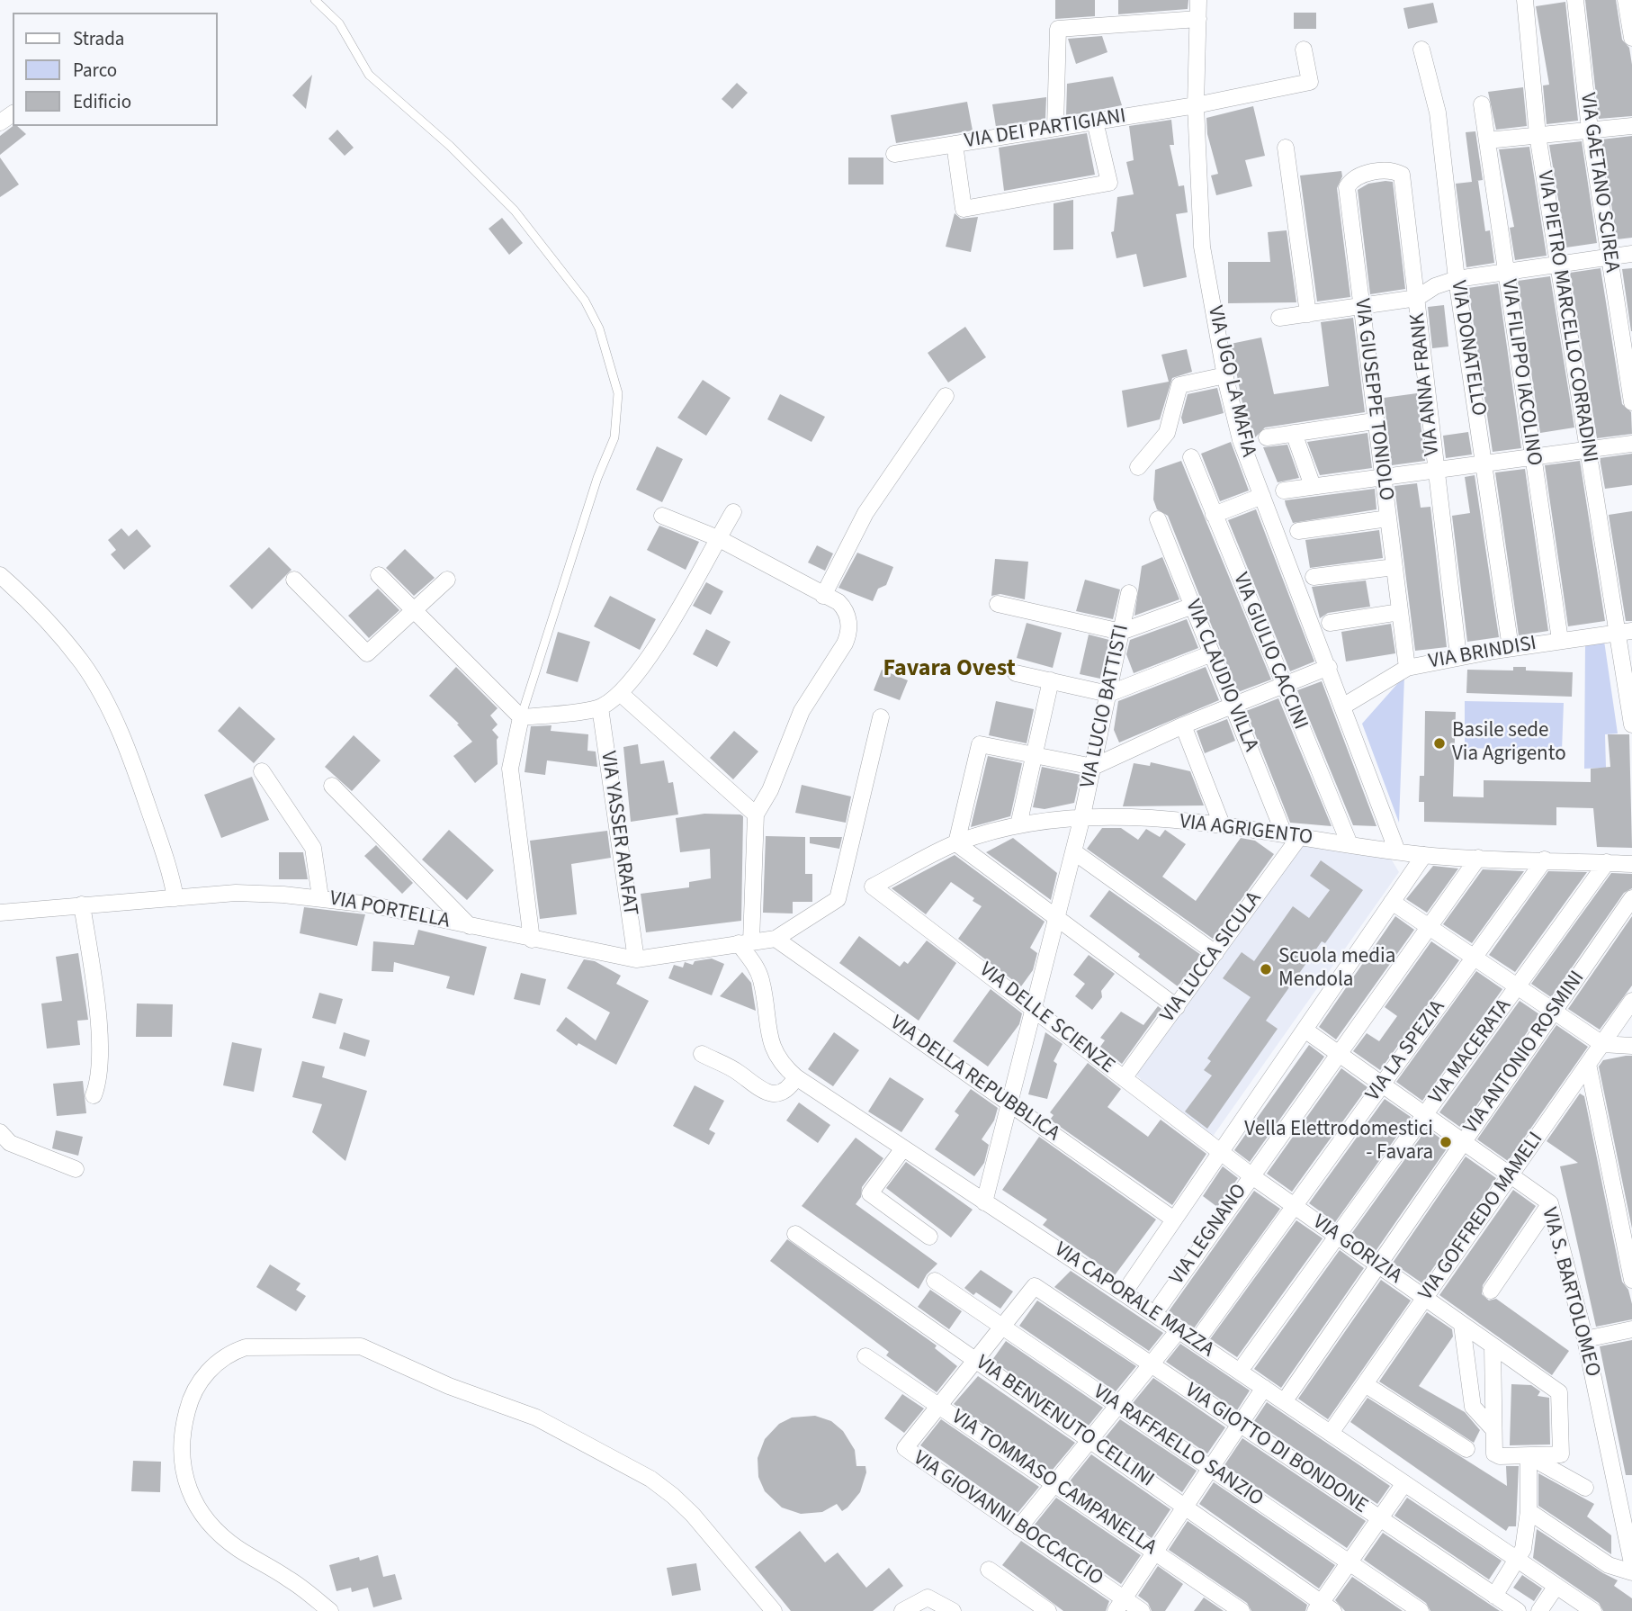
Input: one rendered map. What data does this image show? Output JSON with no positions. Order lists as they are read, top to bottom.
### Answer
{
  "streets": {
    "street": [
      "VIA DEI PARTIGIANI",
      "VIA GAETANO SCIREA",
      "VIA PIETRO MARCELLO CORRADINI",
      "VIA DONATELLO",
      "VIA FILIPPO IACOLINO",
      "VIA UGO LA MAFIA",
      "VIA ANNA FRANK",
      "VIA GIUSEPPE TONIOLO",
      "VIA GIULIO CACCINI",
      "VIA BRINDISI",
      "VIA CLAUDIO VILLA",
      "VIA LUCIO BATTISTI",
      "VIA AGRIGENTO",
      "VIA YASSER ARAFAT",
      "VIA PORTELLA",
      "VIA LUCCA SICULA",
      "VIA DELLE SCIENZE",
      "VIA LA SPEZIA",
      "VIA MACERATA",
      "VIA ANTONIO ROSMINI",
      "VIA DELLA REPUBBLICA",
      "VIA GOFFREDO MAMELI",
      "VIA LEGNANO",
      "VIA GORIZIA",
      "VIA S. BARTOLOMEO",
      "VIA CAPORALE MAZZA",
      "VIA BENVENUTO CELLINI",
      "VIA RAFFAELLO SANZIO",
      "VIA GIOTTO DI BONDONE",
      "VIA TOMMASO CAMPANELLA",
      "VIA GIOVANNI BOCCACCIO"
    ]
  },
  "crossings": [
    ["VIA DEI PARTIGIANI", "VIA UGO LA MAFIA"],
    ["VIA PIETRO MARCELLO CORRADINI", "VIA BRINDISI"],
    ["VIA DONATELLO", "VIA BRINDISI"],
    ["VIA FILIPPO IACOLINO", "VIA BRINDISI"],
    ["VIA UGO LA MAFIA", "VIA BRINDISI"],
    ["VIA UGO LA MAFIA", "VIA AGRIGENTO"],
    ["VIA ANNA FRANK", "VIA GIUSEPPE TONIOLO"],
    ["VIA ANNA FRANK", "VIA BRINDISI"],
    ["VIA GIUSEPPE TONIOLO", "VIA BRINDISI"],
    ["VIA GIULIO CACCINI", "VIA AGRIGENTO"],
    ["VIA CLAUDIO VILLA", "VIA AGRIGENTO"],
    ["VIA LUCIO BATTISTI", "VIA AGRIGENTO"],
    ["VIA LUCIO BATTISTI", "VIA DELLE SCIENZE"],
    ["VIA LUCIO BATTISTI", "VIA DELLA REPUBBLICA"],
    ["VIA LUCIO BATTISTI", "VIA CAPORALE MAZZA"],
    ["VIA AGRIGENTO", "VIA LUCCA SICULA"],
    ["VIA AGRIGENTO", "VIA DELLE SCIENZE"],
    ["VIA AGRIGENTO", "VIA LA SPEZIA"],
    ["VIA AGRIGENTO", "VIA MACERATA"],
    ["VIA AGRIGENTO", "VIA LEGNANO"],
    ["VIA YASSER ARAFAT", "VIA PORTELLA"],
    ["VIA PORTELLA", "VIA DELLA REPUBBLICA"],
    ["VIA PORTELLA", "VIA CAPORALE MAZZA"],
    ["VIA LUCCA SICULA", "VIA DELLE SCIENZE"],
    ["VIA DELLE SCIENZE", "VIA GORIZIA"],
    ["VIA LA SPEZIA", "VIA GORIZIA"],
    ["VIA LA SPEZIA", "VIA S. BARTOLOMEO"],
    ["VIA LA SPEZIA", "VIA CAPORALE MAZZA"],
    ["VIA MACERATA", "VIA GORIZIA"],
    ["VIA MACERATA", "VIA S. BARTOLOMEO"],
    ["VIA MACERATA", "VIA CAPORALE MAZZA"],
    ["VIA ANTONIO ROSMINI", "VIA GORIZIA"],
    ["VIA ANTONIO ROSMINI", "VIA S. BARTOLOMEO"],
    ["VIA ANTONIO ROSMINI", "VIA CAPORALE MAZZA"],
    ["VIA GOFFREDO MAMELI", "VIA GORIZIA"],
    ["VIA GOFFREDO MAMELI", "VIA S. BARTOLOMEO"],
    ["VIA GOFFREDO MAMELI", "VIA CAPORALE MAZZA"],
    ["VIA LEGNANO", "VIA GORIZIA"],
    ["VIA LEGNANO", "VIA S. BARTOLOMEO"],
    ["VIA LEGNANO", "VIA CAPORALE MAZZA"],
    ["VIA RAFFAELLO SANZIO", "VIA GIOTTO DI BONDONE"],
    ["VIA TOMMASO CAMPANELLA", "VIA GIOVANNI BOCCACCIO"]
  ],
  "districts": ["Favara Ovest"],
  "places": ["Basile sede Via Agrigento", "Scuola media Mendola", "Vella Elettrodomestici - Favara"],
  "legend": ["Strada", "Parco", "Edificio"]
}
